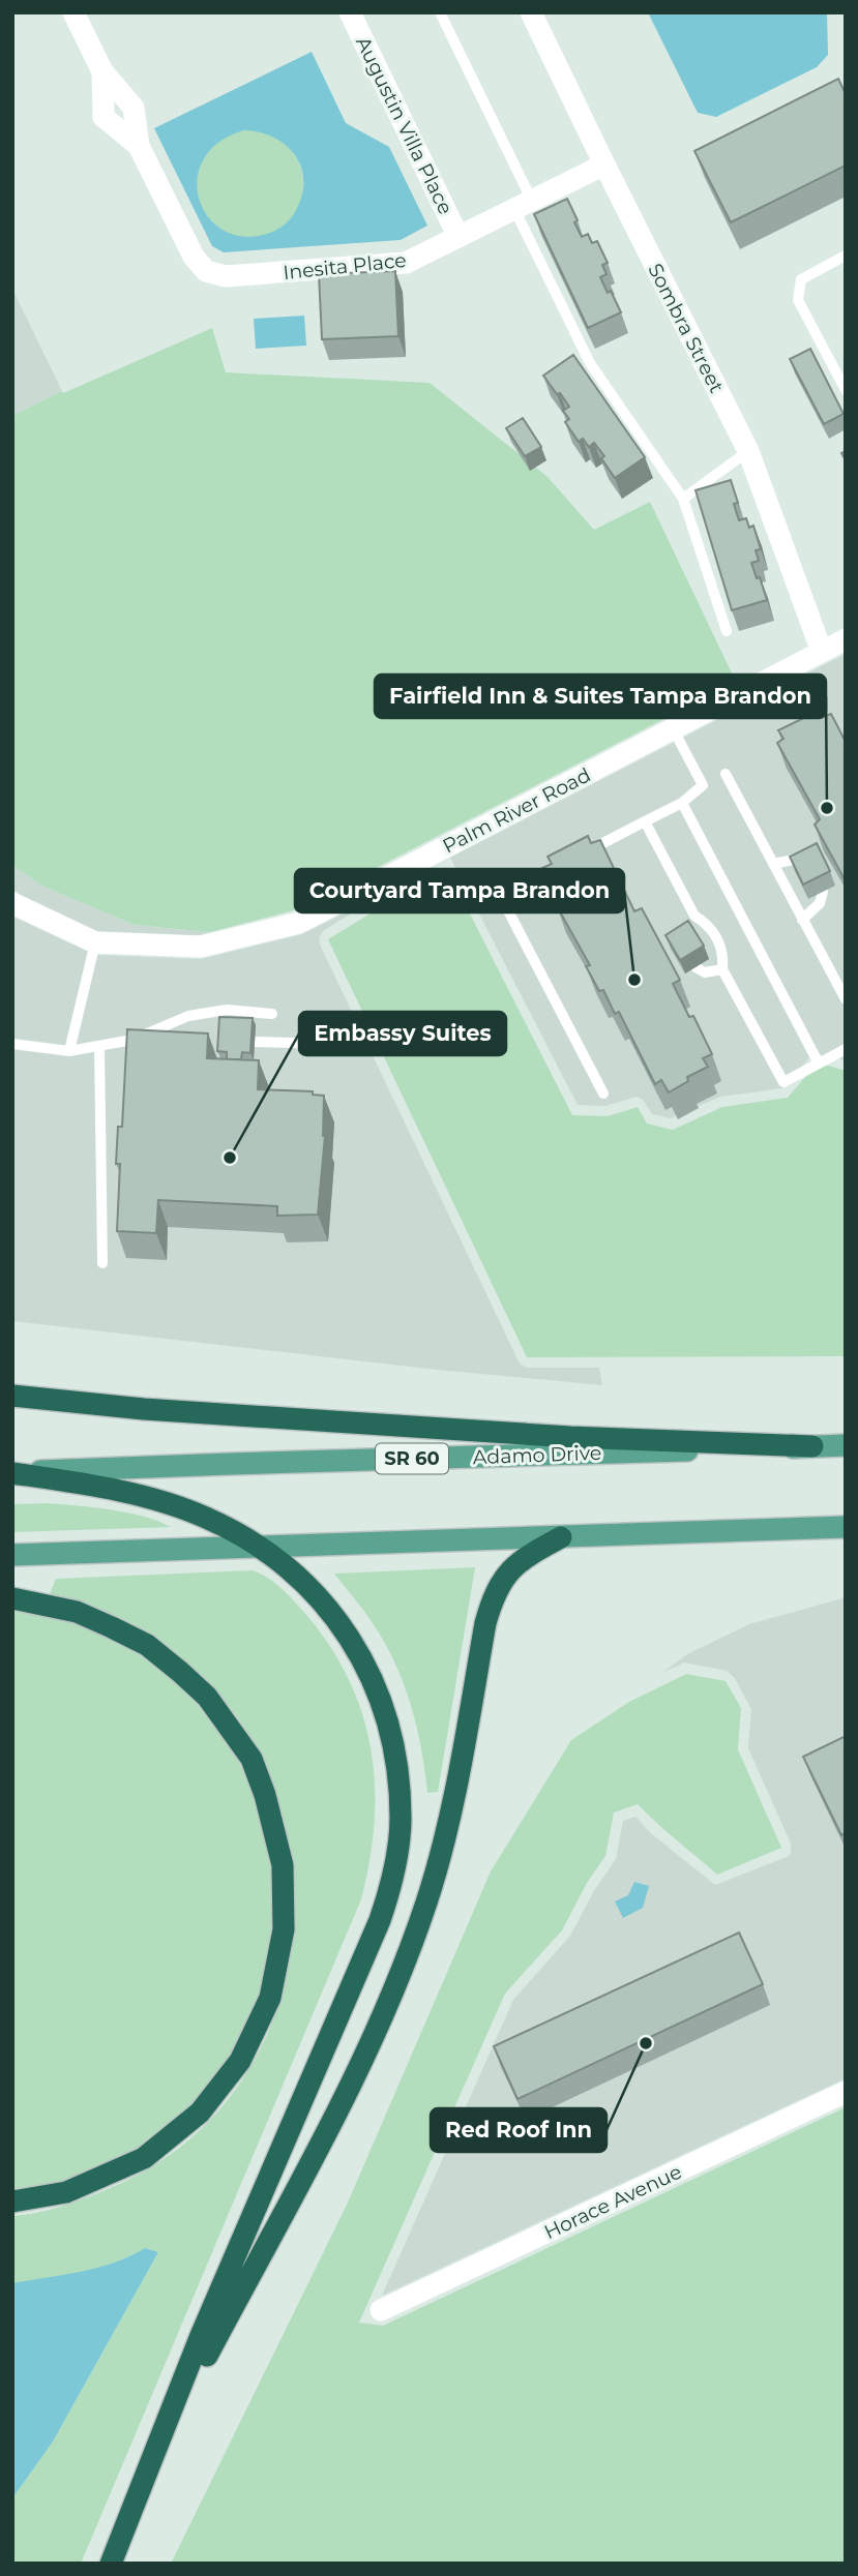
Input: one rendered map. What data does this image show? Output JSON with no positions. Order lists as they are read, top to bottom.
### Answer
{
  "streets": {
    "main road": ["Adamo Drive", "SR 60"],
    "street": [
      "Augustin Villa Place",
      "Inesita Place",
      "Sombra Street",
      "Palm River Road",
      "Horace Avenue"
    ]
  },
  "crossings": [
    ["Augustin Villa Place", "Inesita Place"],
    ["Inesita Place", "Sombra Street"],
    ["Sombra Street", "Palm River Road"]
  ],
  "places": [
    "Fairfield Inn & Suites Tampa Brandon",
    "Courtyard Tampa Brandon",
    "Embassy Suites",
    "Red Roof Inn"
  ]
}
